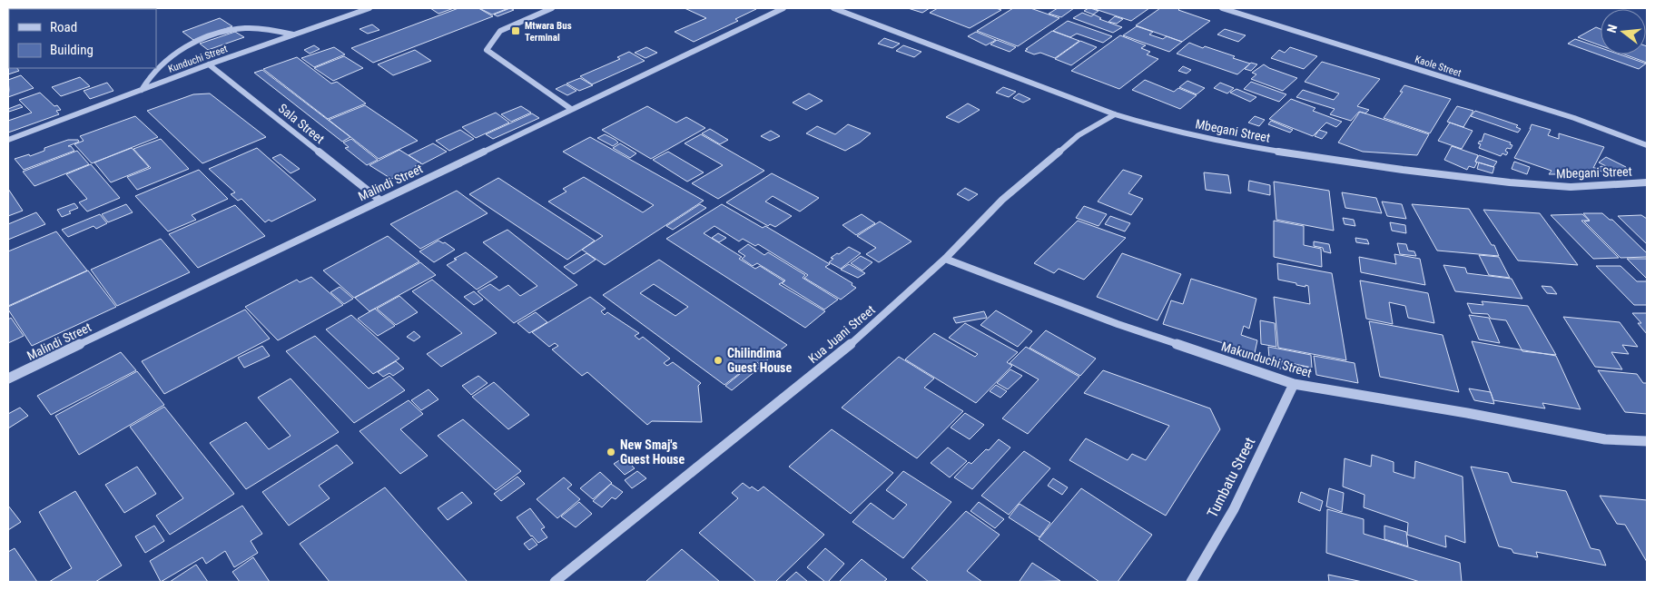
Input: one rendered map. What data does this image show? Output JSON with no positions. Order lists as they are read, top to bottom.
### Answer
{
  "streets": {
    "street": [
      "Kunduchi Street",
      "Kaole Street",
      "Sala Street",
      "Mbegani Street",
      "Malindi Street",
      "Kua Juani Street",
      "Makunduchi Street",
      "Tumbatu Street"
    ]
  },
  "crossings": [
    ["Kunduchi Street", "Sala Street"],
    ["Sala Street", "Malindi Street"],
    ["Mbegani Street", "Kua Juani Street"],
    ["Kua Juani Street", "Makunduchi Street"],
    ["Makunduchi Street", "Tumbatu Street"]
  ],
  "places": {
    "transit": ["Mtwara Bus Terminal"],
    "other": ["Chilindima Guest House", "New Smaj's Guest House"]
  },
  "legend": ["Road", "Building"],
  "north": "left"
}
